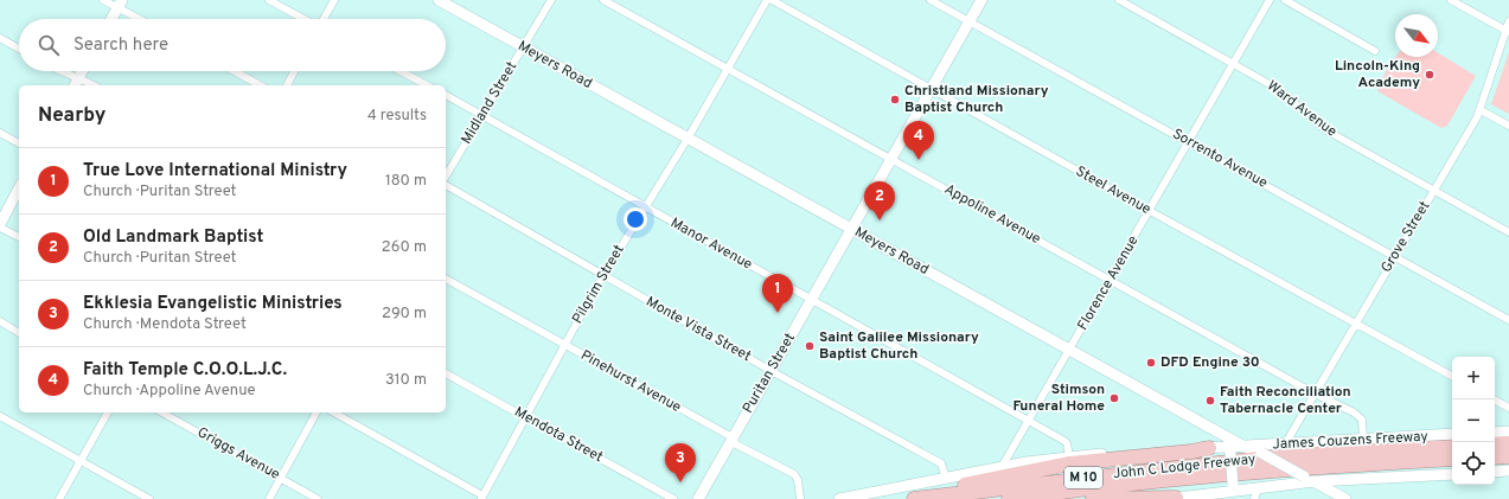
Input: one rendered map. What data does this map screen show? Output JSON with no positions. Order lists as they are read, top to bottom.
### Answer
{
  "streets": {
    "highway": ["John C Lodge Freeway", "M 10"],
    "street": [
      "Meyers Road",
      "Midland Street",
      "Ward Avenue",
      "Sorrento Avenue",
      "Steel Avenue",
      "Appoline Avenue",
      "Grove Street",
      "Manor Avenue",
      "Florence Avenue",
      "Pilgrim Street",
      "Monte Vista Street",
      "Puritan Street",
      "Pinehurst Avenue",
      "Mendota Street",
      "James Couzens Freeway",
      "Griggs Avenue"
    ]
  },
  "crossings": [
    ["Meyers Road", "Midland Street"],
    ["Meyers Road", "Florence Avenue"],
    ["Meyers Road", "Pilgrim Street"],
    ["Meyers Road", "Puritan Street"],
    ["Meyers Road", "James Couzens Freeway"],
    ["Midland Street", "Manor Avenue"],
    ["Ward Avenue", "Grove Street"],
    ["Ward Avenue", "Florence Avenue"],
    ["Sorrento Avenue", "Grove Street"],
    ["Sorrento Avenue", "Florence Avenue"],
    ["Sorrento Avenue", "Puritan Street"],
    ["Steel Avenue", "Grove Street"],
    ["Steel Avenue", "Florence Avenue"],
    ["Steel Avenue", "Puritan Street"],
    ["Appoline Avenue", "Grove Street"],
    ["Appoline Avenue", "Florence Avenue"],
    ["Appoline Avenue", "Pilgrim Street"],
    ["Appoline Avenue", "Puritan Street"],
    ["Appoline Avenue", "James Couzens Freeway"],
    ["Grove Street", "James Couzens Freeway"],
    ["Manor Avenue", "Florence Avenue"],
    ["Manor Avenue", "Pilgrim Street"],
    ["Manor Avenue", "Puritan Street"],
    ["Manor Avenue", "James Couzens Freeway"],
    ["Florence Avenue", "James Couzens Freeway"],
    ["Pilgrim Street", "Monte Vista Street"],
    ["Pilgrim Street", "Pinehurst Avenue"],
    ["Pilgrim Street", "Mendota Street"],
    ["Monte Vista Street", "Puritan Street"],
    ["Monte Vista Street", "James Couzens Freeway"],
    ["Puritan Street", "Pinehurst Avenue"]
  ],
  "places": [
    "Lincoln-King Academy",
    "Christland Missionary Baptist Church",
    "Saint Galilee Missionary Baptist Church",
    "DFD Engine 30",
    "Stimson Funeral Home",
    "Faith Reconciliation Tabernacle Center"
  ],
  "north": "bottom right",
  "page": {
    "search": "Search here",
    "heading": ["Nearby", "4 results"],
    "pins": [
      "4",
      "2",
      "1",
      "3"
    ],
    "list": [
      {
        "mark": "1",
        "name": "True Love International Ministry",
        "note": "Church · Puritan Street",
        "value": "180 m"
      },
      {
        "mark": "2",
        "name": "Old Landmark Baptist",
        "note": "Church · Puritan Street",
        "value": "260 m"
      },
      {
        "mark": "3",
        "name": "Ekklesia Evangelistic Ministries",
        "note": "Church · Mendota Street",
        "value": "290 m"
      },
      {
        "mark": "4",
        "name": "Faith Temple C.O.O.L.J.C.",
        "note": "Church · Appoline Avenue",
        "value": "310 m"
      }
    ],
    "map_buttons": ["+", "−"]
  }
}
